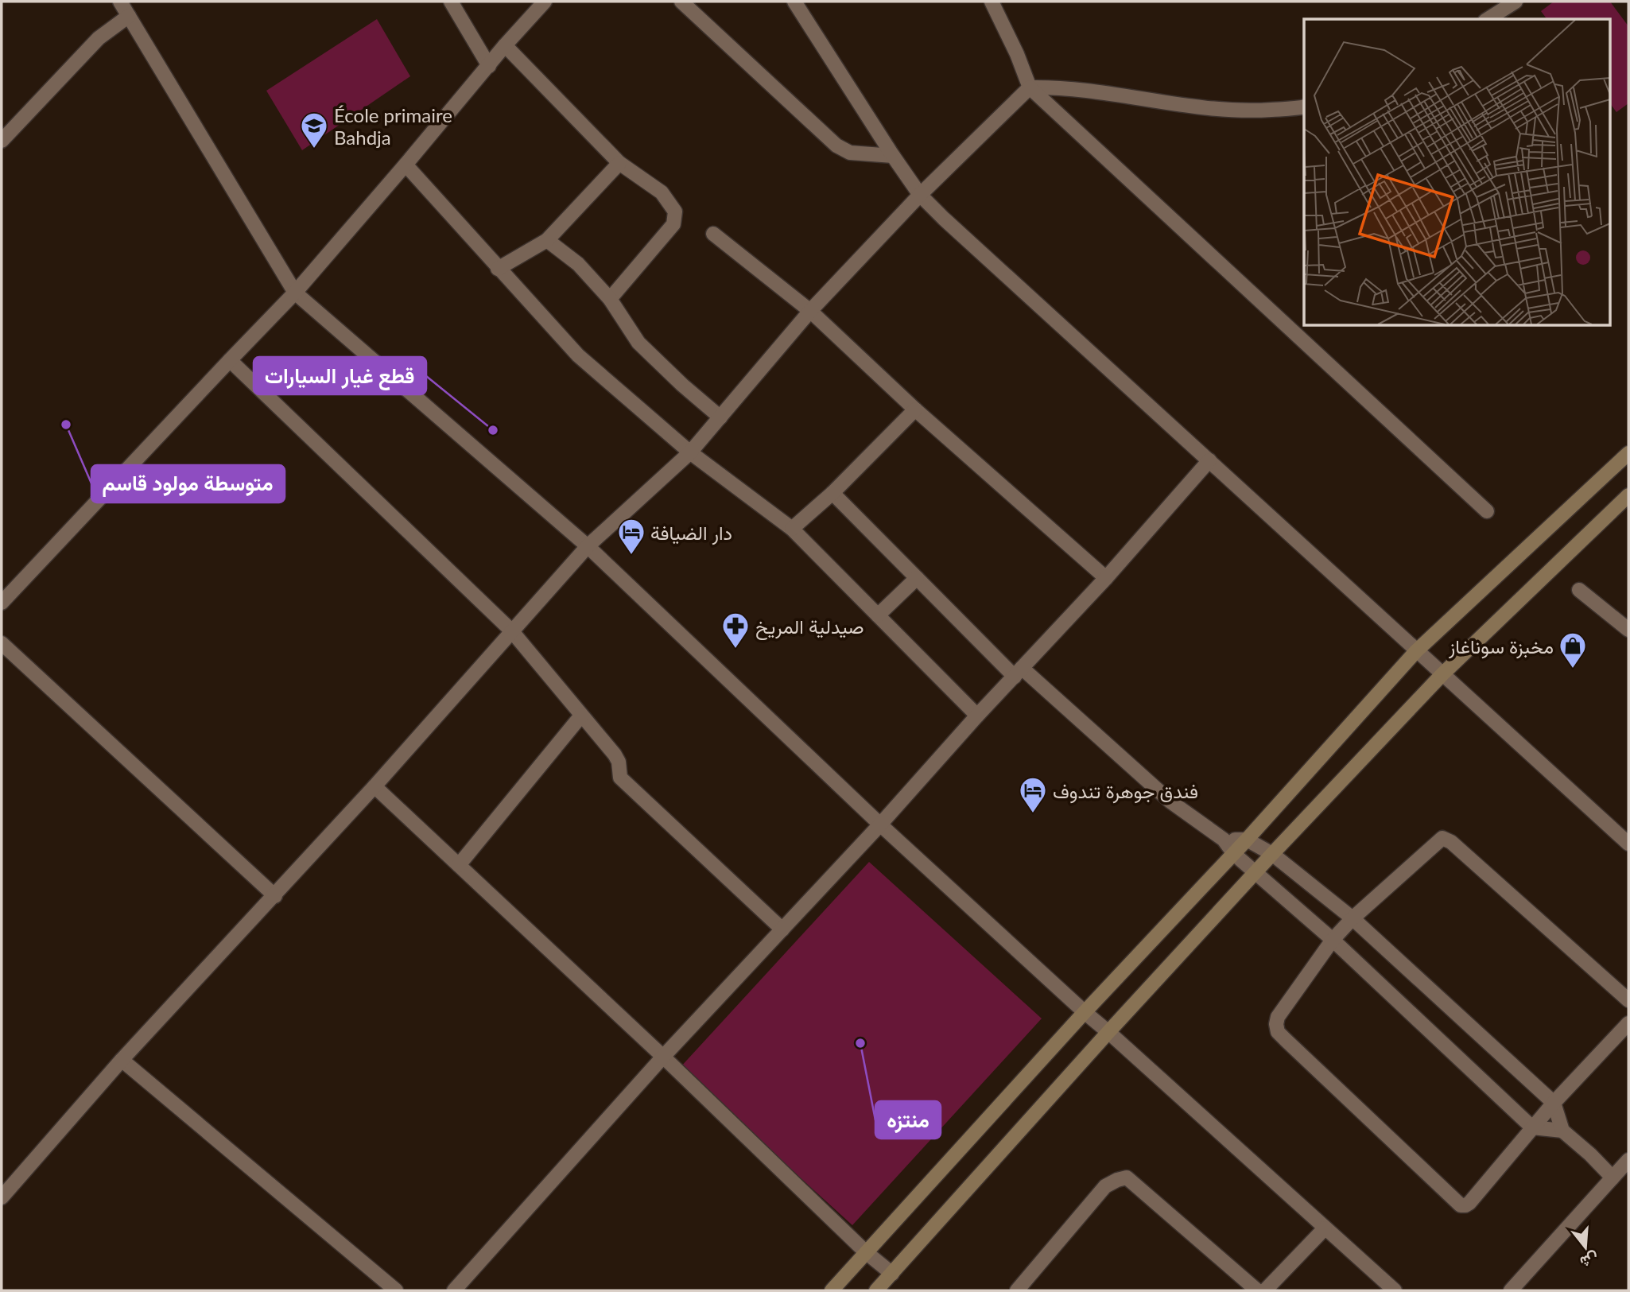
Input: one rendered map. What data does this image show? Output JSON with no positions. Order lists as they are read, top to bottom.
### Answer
{
  "places": {
    "school or university": ["École primaire Bahdja"],
    "other": ["متوسطة مولود قاسم", "قطع غيار السيارات", "منتزه"],
    "hotel": ["دار الضيافة", "فندق جوهرة تندوف"],
    "pharmacy": ["صيدلية المريخ"],
    "shop": ["مخبزة سوناغاز"]
  },
  "north": "bottom"
}
